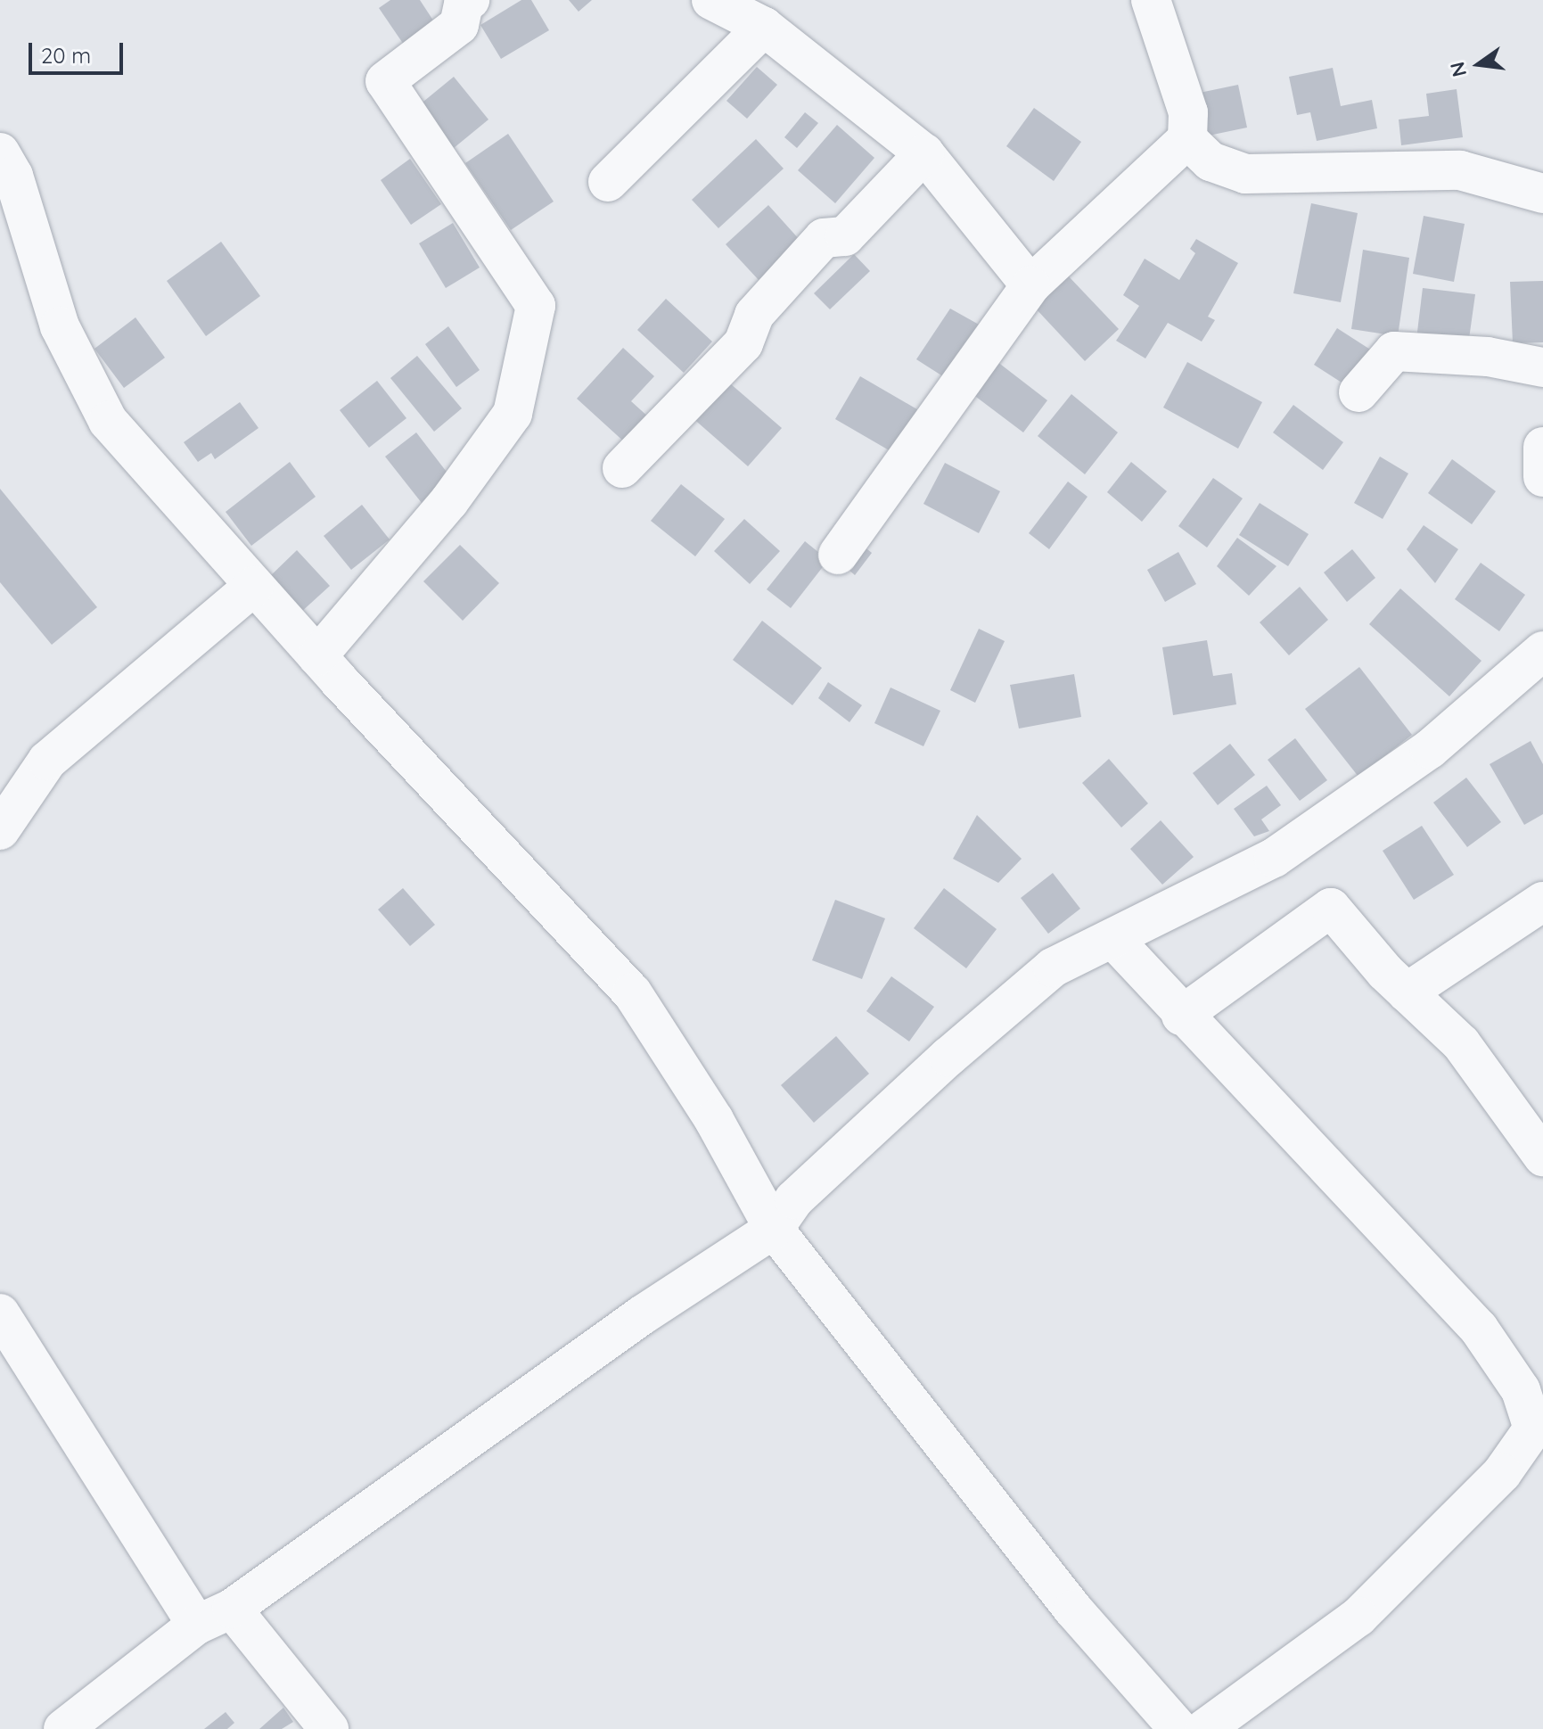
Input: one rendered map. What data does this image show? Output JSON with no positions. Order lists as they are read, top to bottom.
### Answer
{
  "scale_bar": "20 m",
  "north": "left"
}
